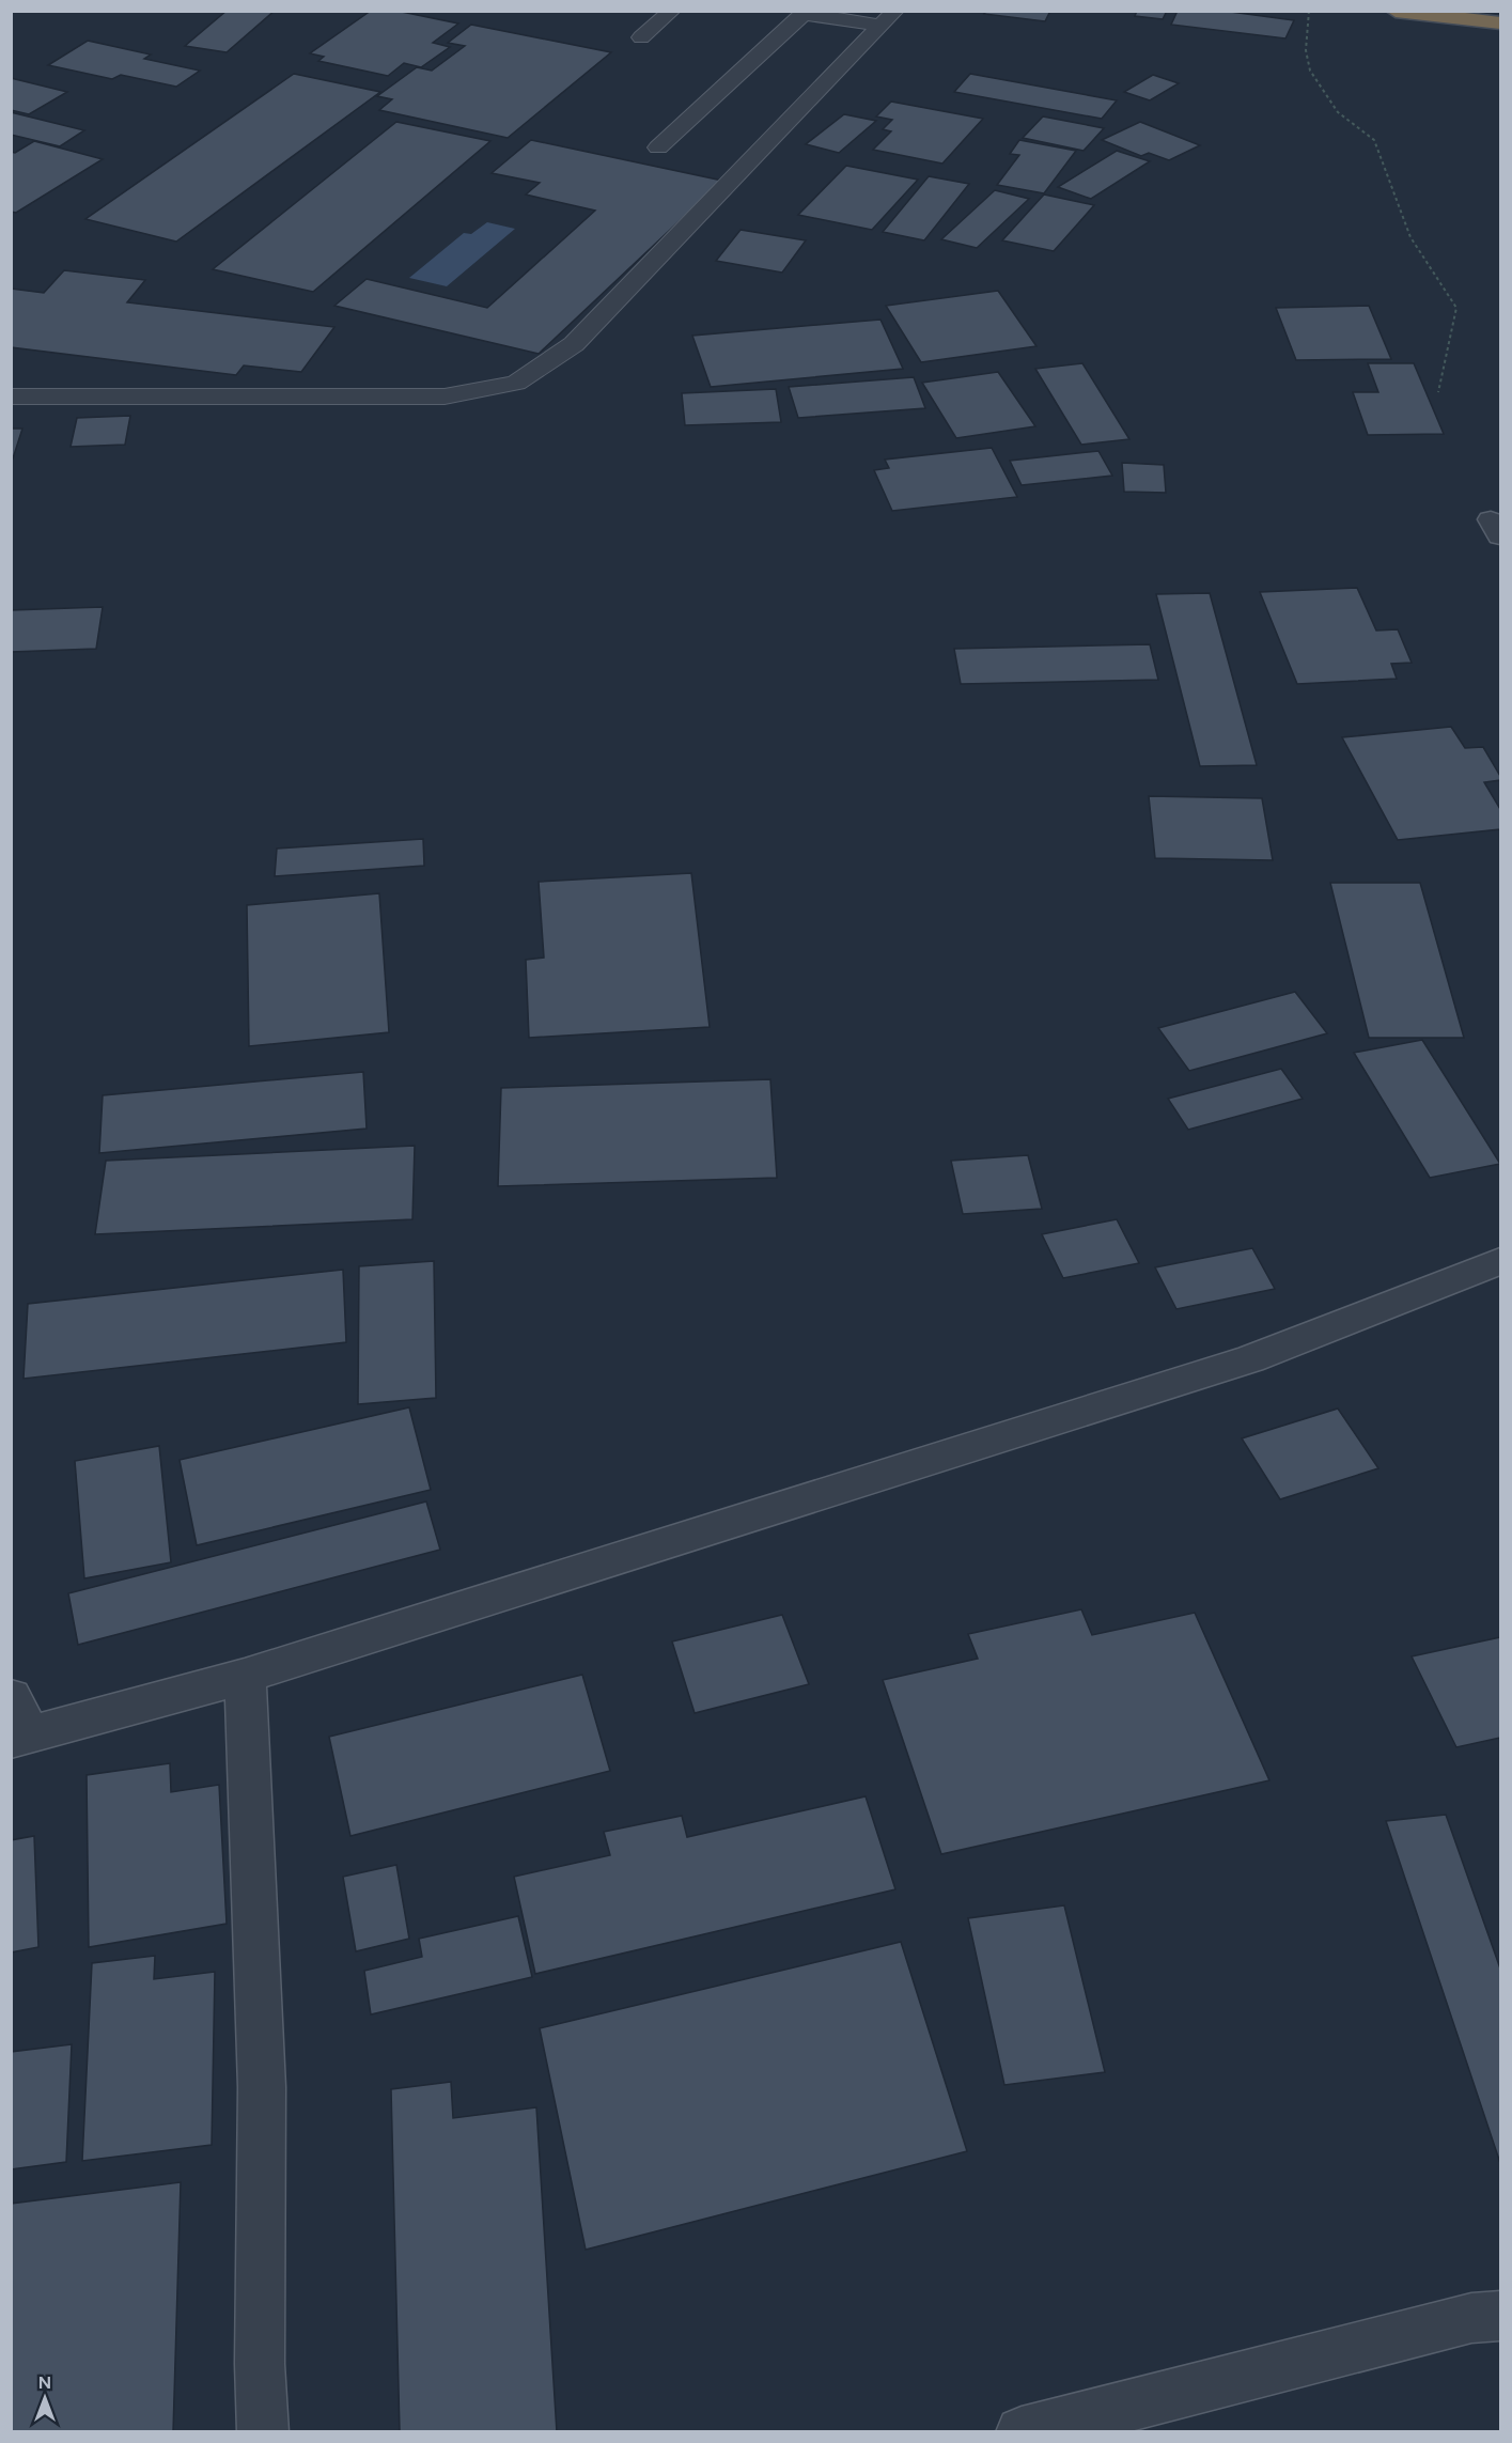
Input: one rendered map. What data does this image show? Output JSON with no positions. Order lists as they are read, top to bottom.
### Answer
{
  "north": "top"
}
